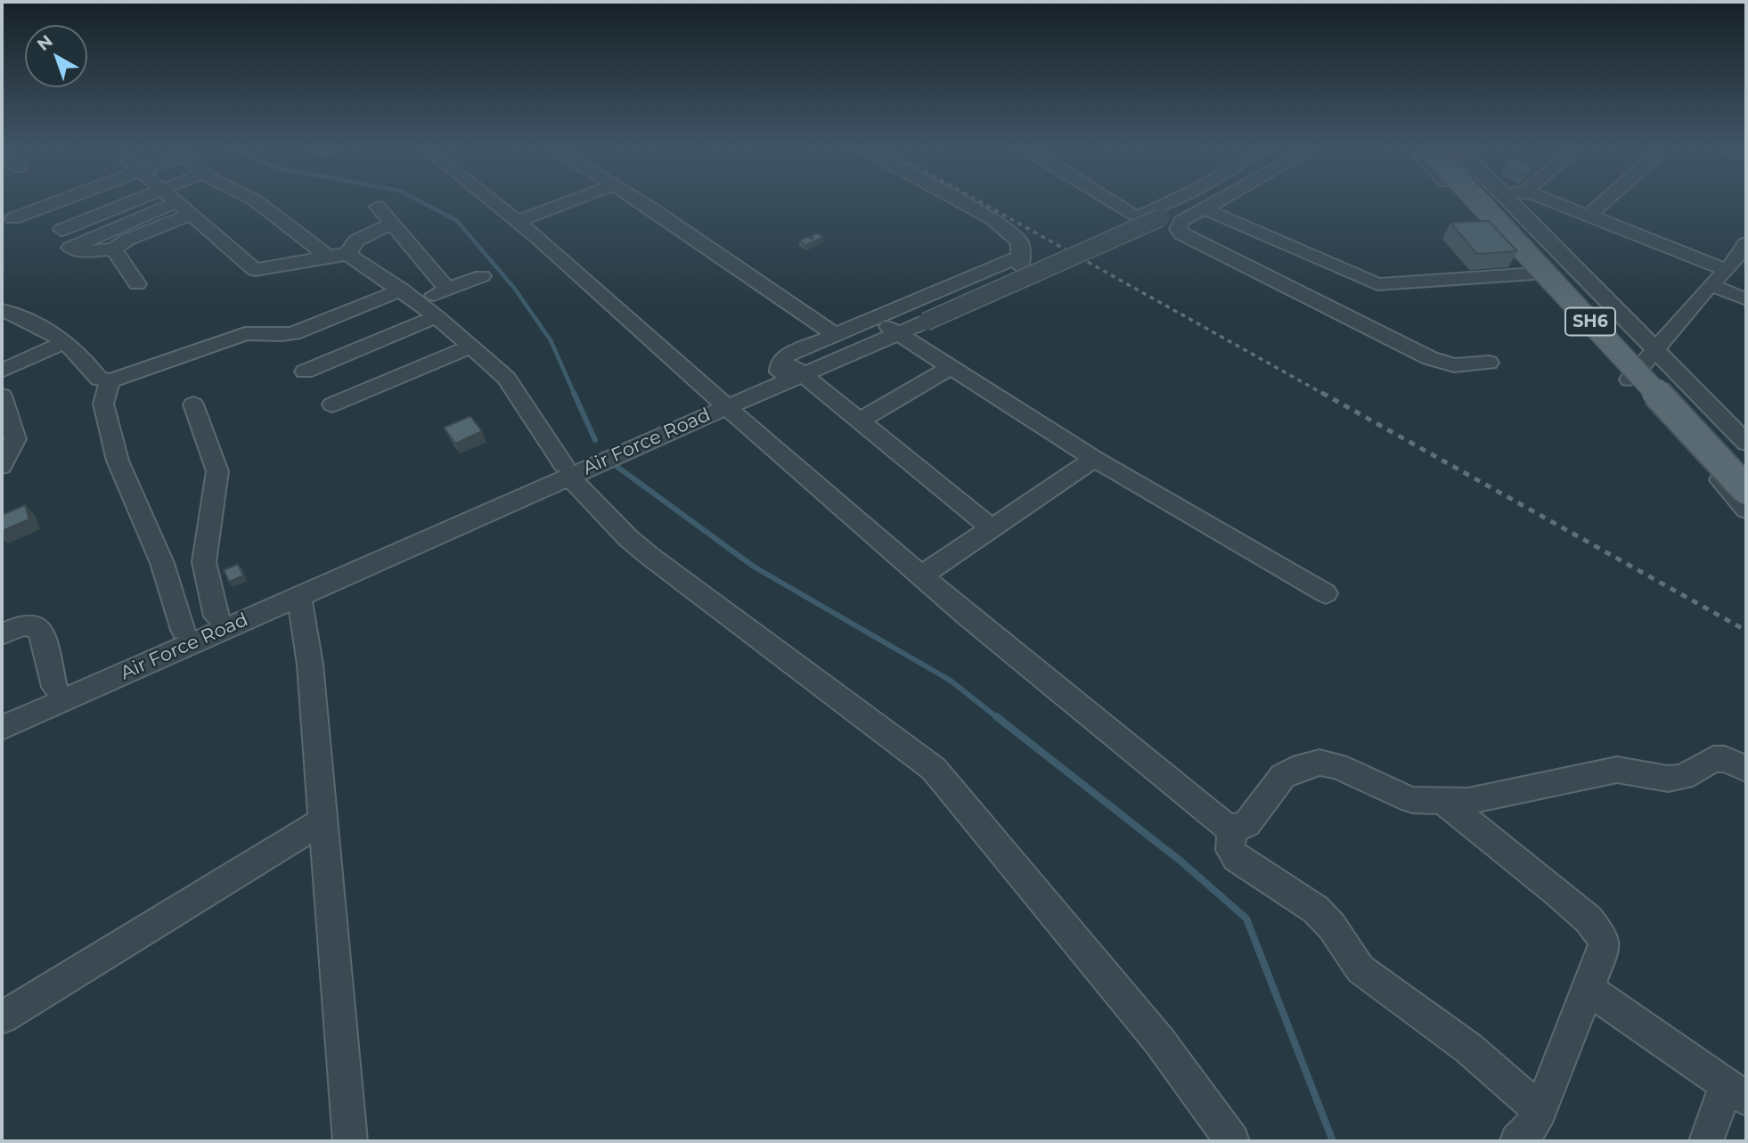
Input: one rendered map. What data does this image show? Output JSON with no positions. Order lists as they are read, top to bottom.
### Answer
{
  "streets": {
    "main road": ["SH6"],
    "street": ["Air Force Road"]
  },
  "north": "top left"
}
